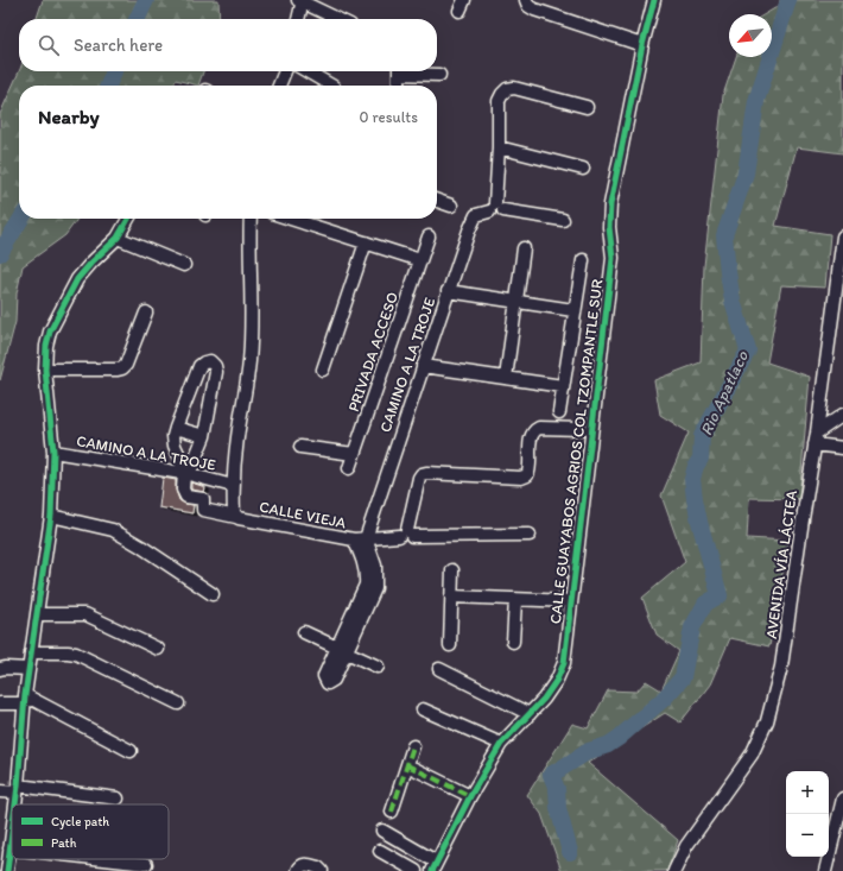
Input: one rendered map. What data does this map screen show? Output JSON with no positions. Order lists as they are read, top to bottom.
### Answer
{
  "streets": {
    "street": [
      "PRIVADA ACCESO",
      "CAMINO A LA TROJE",
      "CALLE GUAYABOS AGRIOS COL TZOMPANTLE SUR",
      "CALLE VIEJA",
      "AVENIDA VÍA LÁCTEA"
    ]
  },
  "crossings": [
    ["CAMINO A LA TROJE", "CALLE VIEJA"]
  ],
  "water": ["Rio Apatlaco"],
  "legend": ["Cycle path", "Path"],
  "north": "bottom left",
  "page": {
    "search": "Search here",
    "heading": ["Nearby", "0 results"],
    "map_buttons": ["+", "−"]
  }
}
